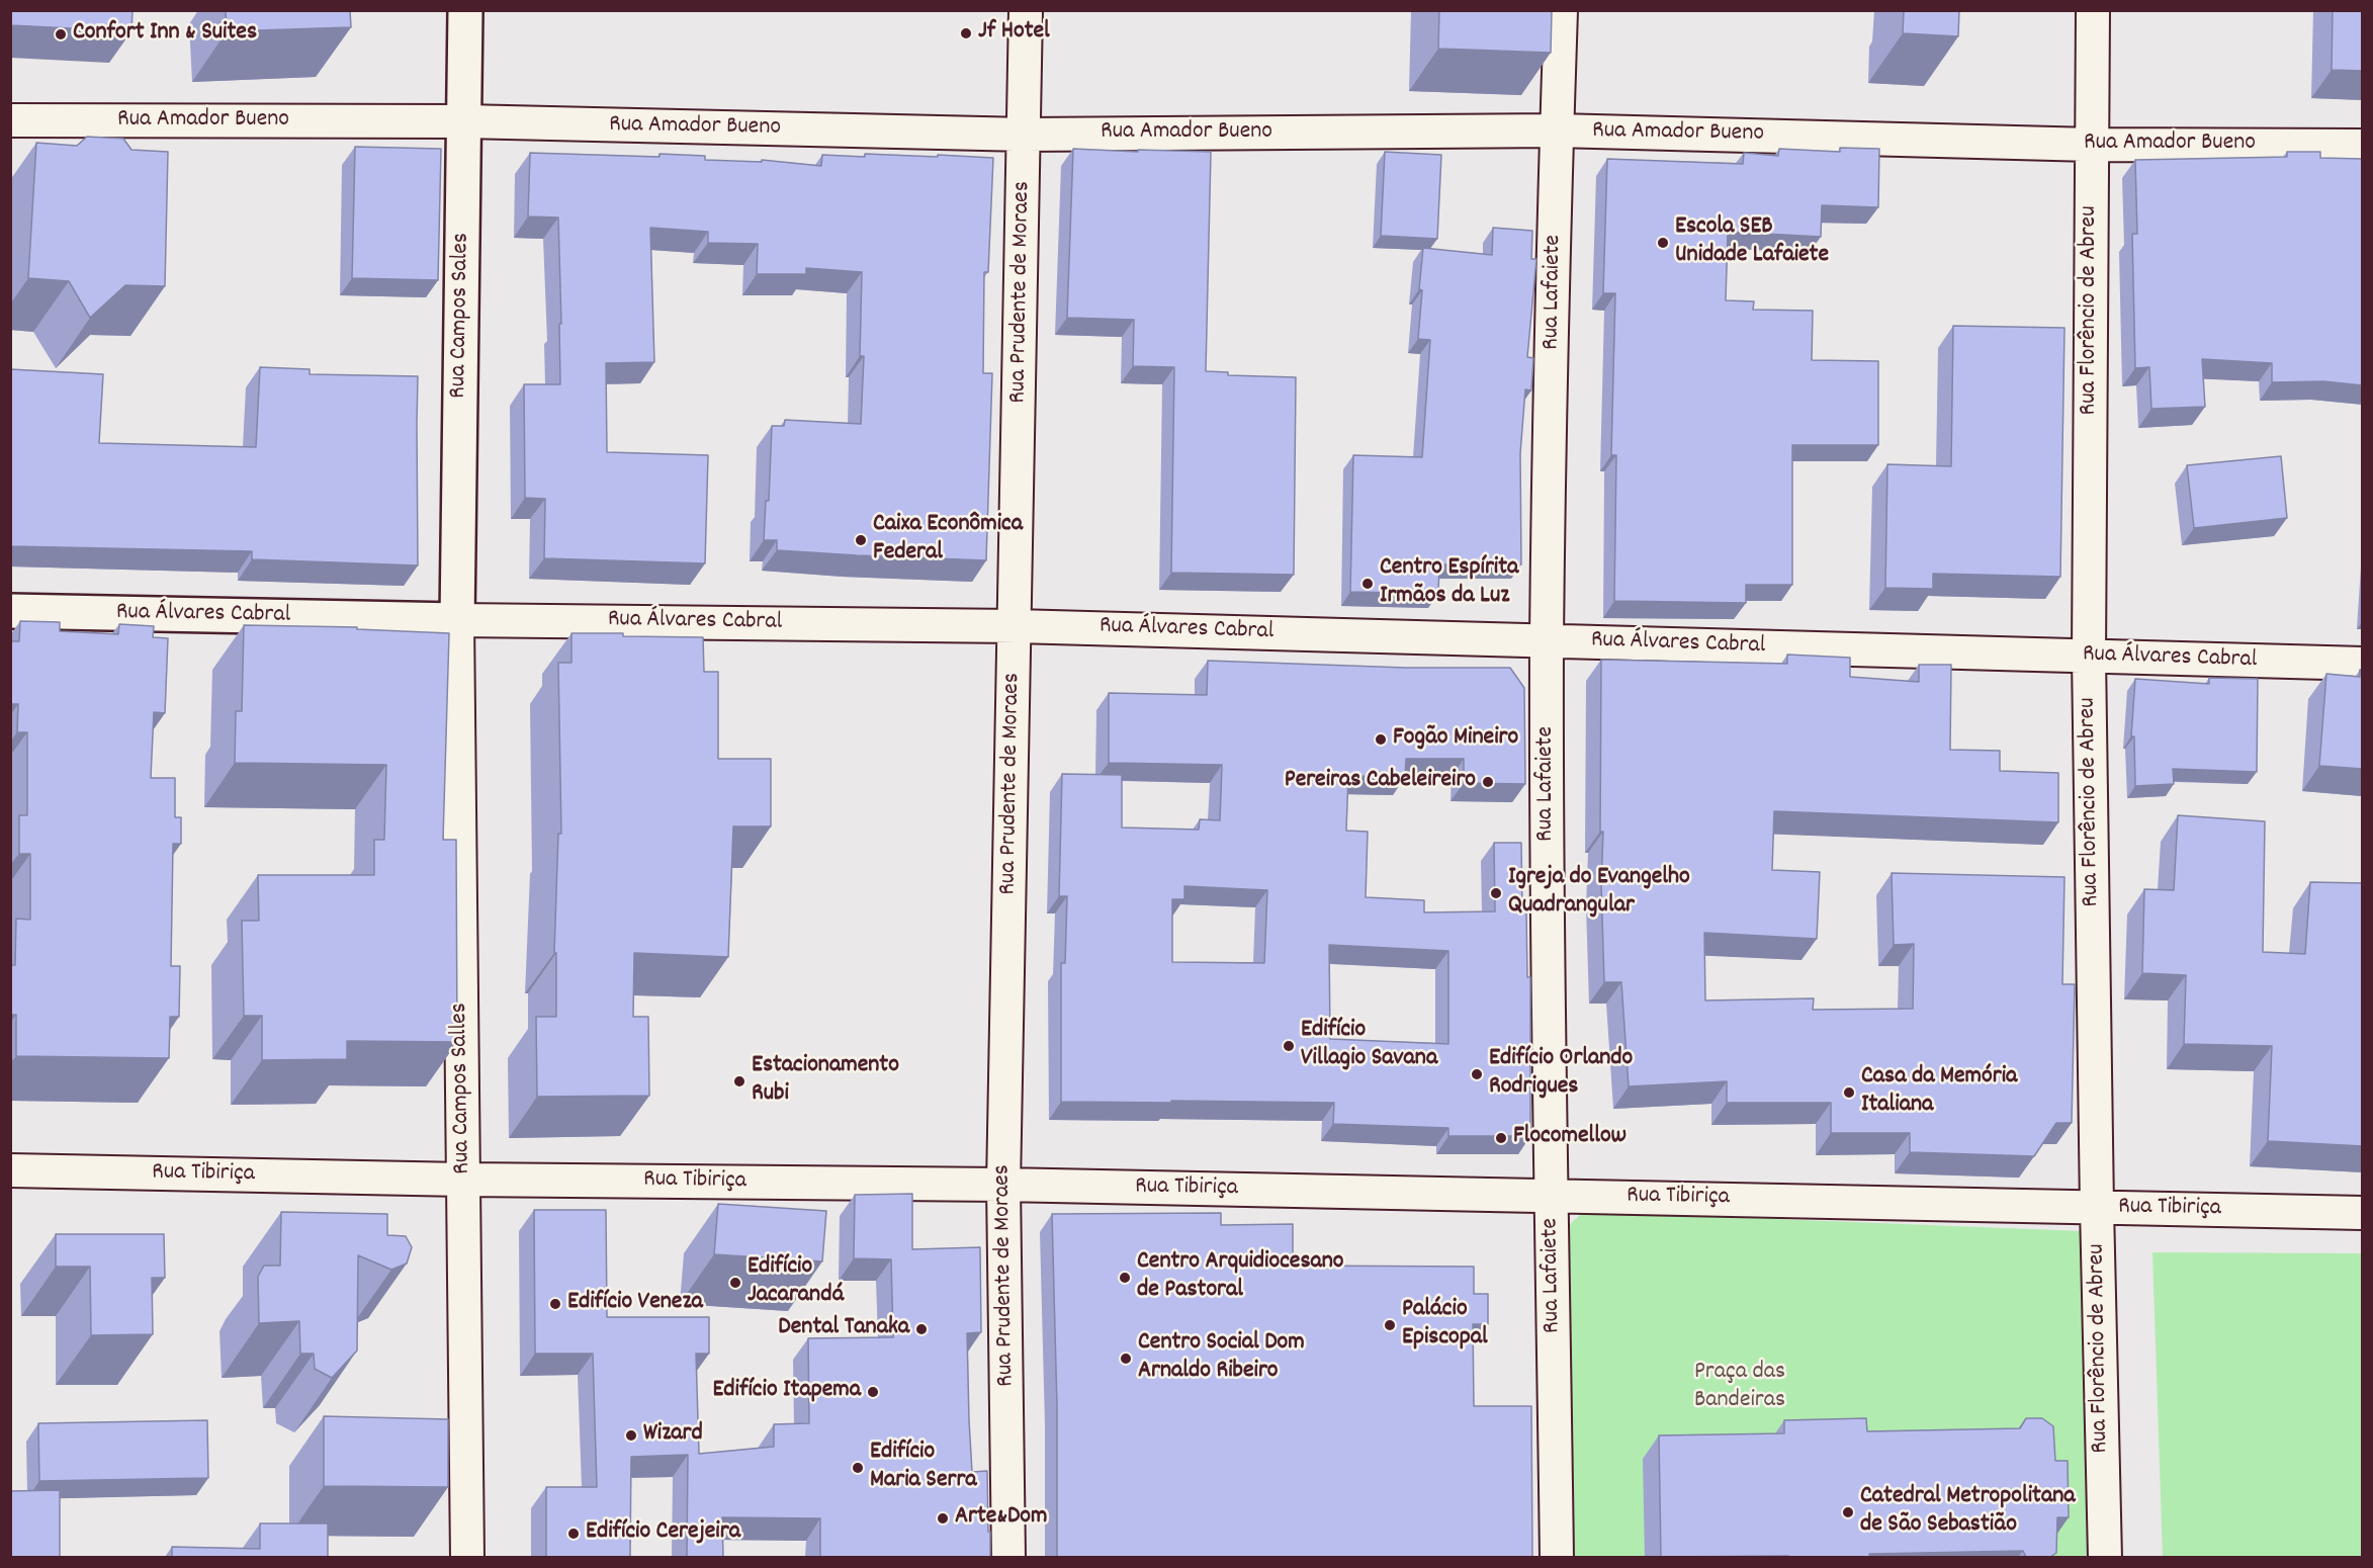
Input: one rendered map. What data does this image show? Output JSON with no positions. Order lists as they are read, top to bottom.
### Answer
{
  "streets": {
    "main road": ["Rua Campos Sales", "Rua Álvares Cabral"],
    "street": [
      "Rua Amador Bueno",
      "Rua Prudente de Moraes",
      "Rua Lafaiete",
      "Rua Florêncio de Abreu",
      "Rua Campos Salles",
      "Rua Tibiriça"
    ]
  },
  "crossings": [
    ["Rua Amador Bueno", "Rua Prudente de Moraes"],
    ["Rua Amador Bueno", "Rua Lafaiete"],
    ["Rua Amador Bueno", "Rua Florêncio de Abreu"],
    ["Rua Amador Bueno", "Rua Campos Sales"],
    ["Rua Prudente de Moraes", "Rua Álvares Cabral"],
    ["Rua Prudente de Moraes", "Rua Tibiriça"],
    ["Rua Lafaiete", "Rua Álvares Cabral"],
    ["Rua Lafaiete", "Rua Tibiriça"],
    ["Rua Florêncio de Abreu", "Rua Álvares Cabral"],
    ["Rua Florêncio de Abreu", "Rua Tibiriça"],
    ["Rua Campos Sales", "Rua Álvares Cabral"],
    ["Rua Campos Sales", "Rua Campos Salles"],
    ["Rua Álvares Cabral", "Rua Campos Salles"],
    ["Rua Campos Salles", "Rua Tibiriça"]
  ],
  "parks": ["Praça das Bandeiras"],
  "places": [
    "Jf Hotel",
    "Confort Inn & Suites",
    "Escola SEB Unidade Lafaiete",
    "Caixa Econômica Federal",
    "Centro Espírita Irmãos da Luz",
    "Fogão Mineiro",
    "Pereiras Cabeleireiro",
    "Igreja do Evangelho Quadrangular",
    "Edifício Villagio Savana",
    "Edifício Orlando Rodrigues",
    "Estacionamento Rubi",
    "Casa da Memória Italiana",
    "Flocomellow",
    "Centro Arquidiocesano de Pastoral",
    "Edifício Jacarandá",
    "Edifício Veneza",
    "Palácio Episcopal",
    "Dental Tanaka",
    "Centro Social Dom Arnaldo Ribeiro",
    "Edifício Itapema",
    "Wizard",
    "Edifício Maria Serra",
    "Catedral Metropolitana de São Sebastião",
    "Arte&Dom",
    "Edifício Cerejeira"
  ]
}
